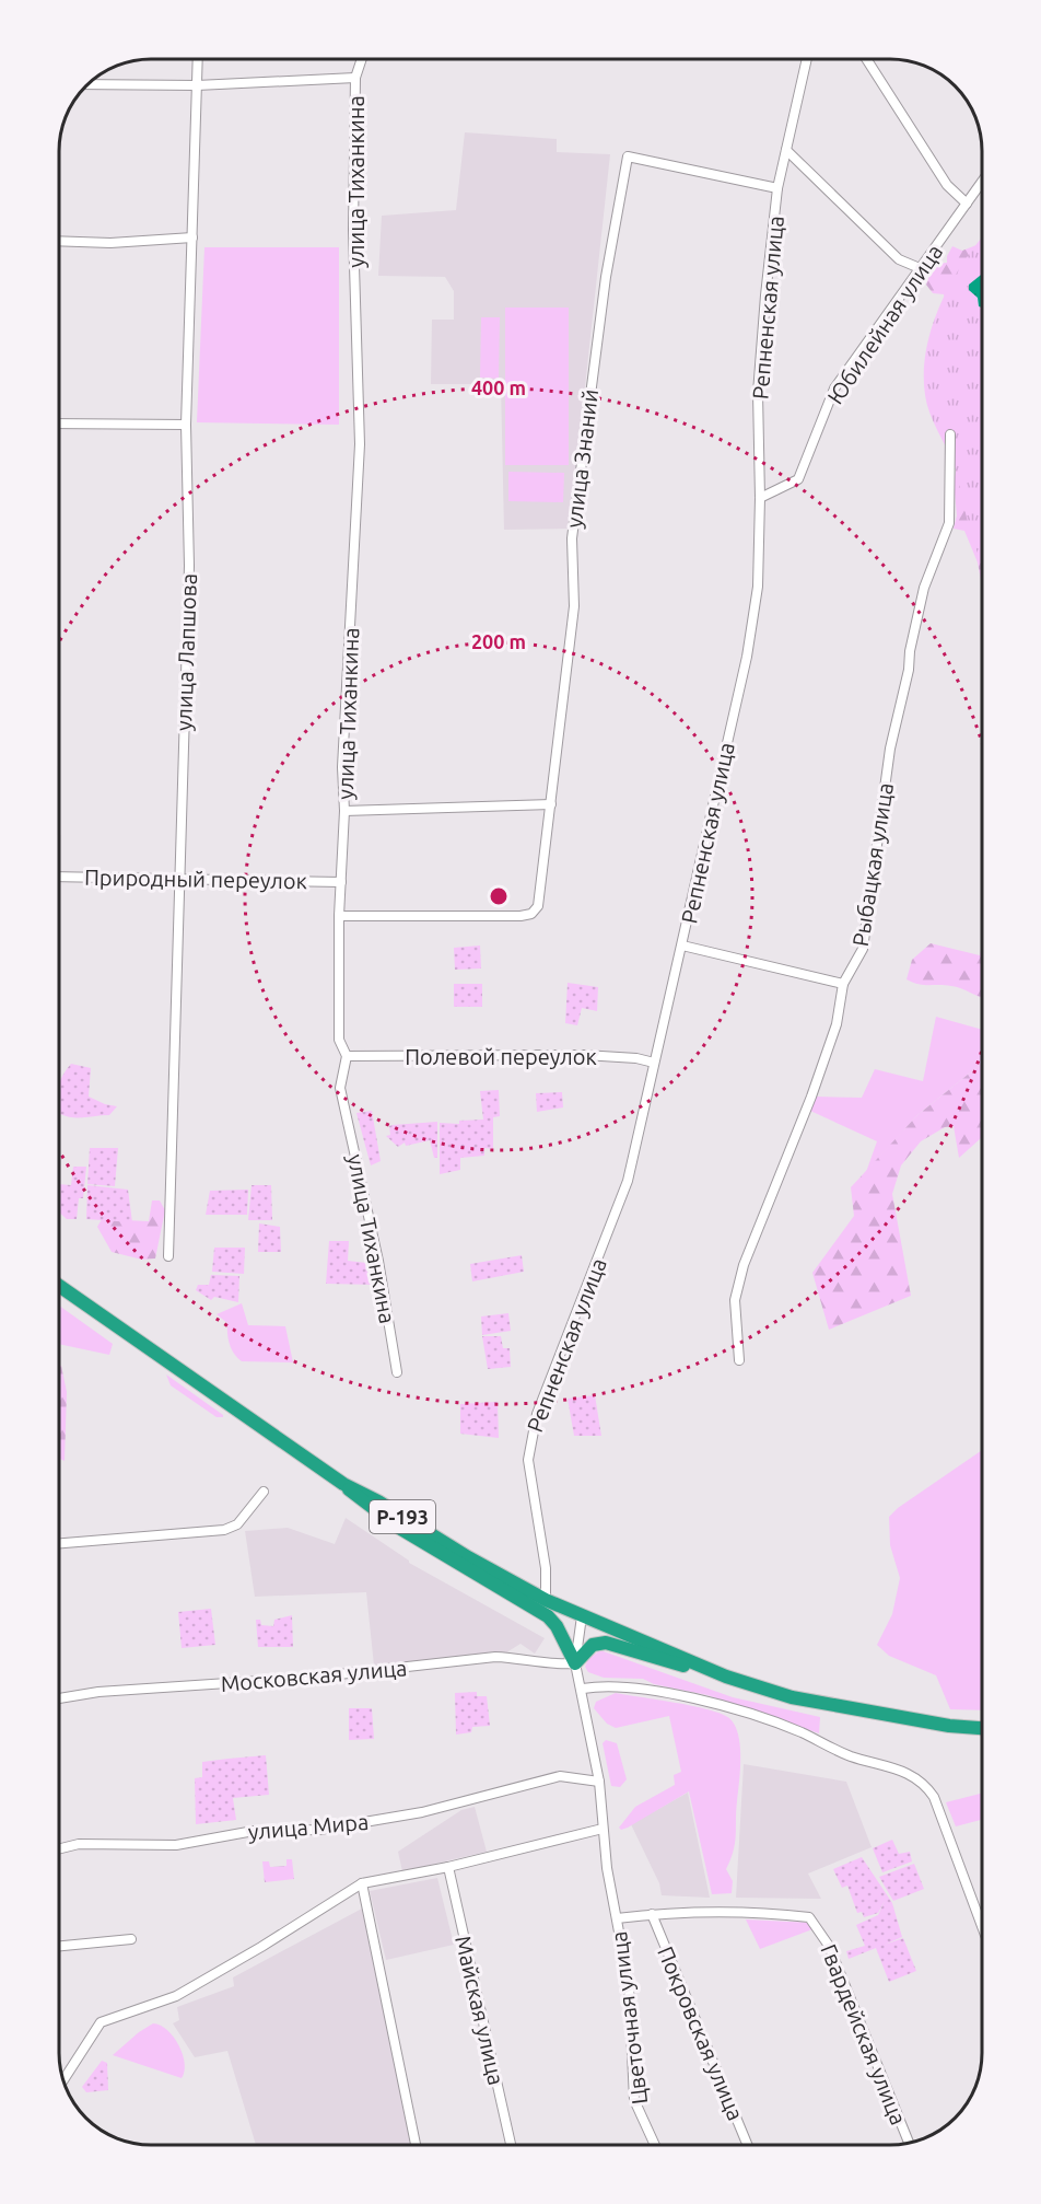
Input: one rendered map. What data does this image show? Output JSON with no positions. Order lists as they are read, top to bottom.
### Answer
{
  "streets": {
    "highway": ["Р-193"],
    "street": [
      "улица Тиханкина",
      "Репненская улица",
      "Юбилейная улица",
      "улица Знаний",
      "улица Лапшова",
      "Рыбацкая улица",
      "Природный переулок",
      "Полевой переулок",
      "Московская улица",
      "улица Мира",
      "Майская улица",
      "Цветочная улица",
      "Покровская улица",
      "Гвардейская улица"
    ]
  },
  "crossings": [
    ["улица Тиханкина", "улица Знаний"],
    ["улица Тиханкина", "Природный переулок"],
    ["улица Тиханкина", "Полевой переулок"],
    ["Репненская улица", "Юбилейная улица"],
    ["Репненская улица", "улица Знаний"],
    ["Репненская улица", "Полевой переулок"],
    ["Репненская улица", "Р-193"],
    ["улица Лапшова", "Природный переулок"],
    ["Московская улица", "Цветочная улица"],
    ["улица Мира", "Цветочная улица"],
    ["Цветочная улица", "Гвардейская улица"],
    ["Покровская улица", "Гвардейская улица"]
  ],
  "rings": ["400 m", "200 m"]
}
